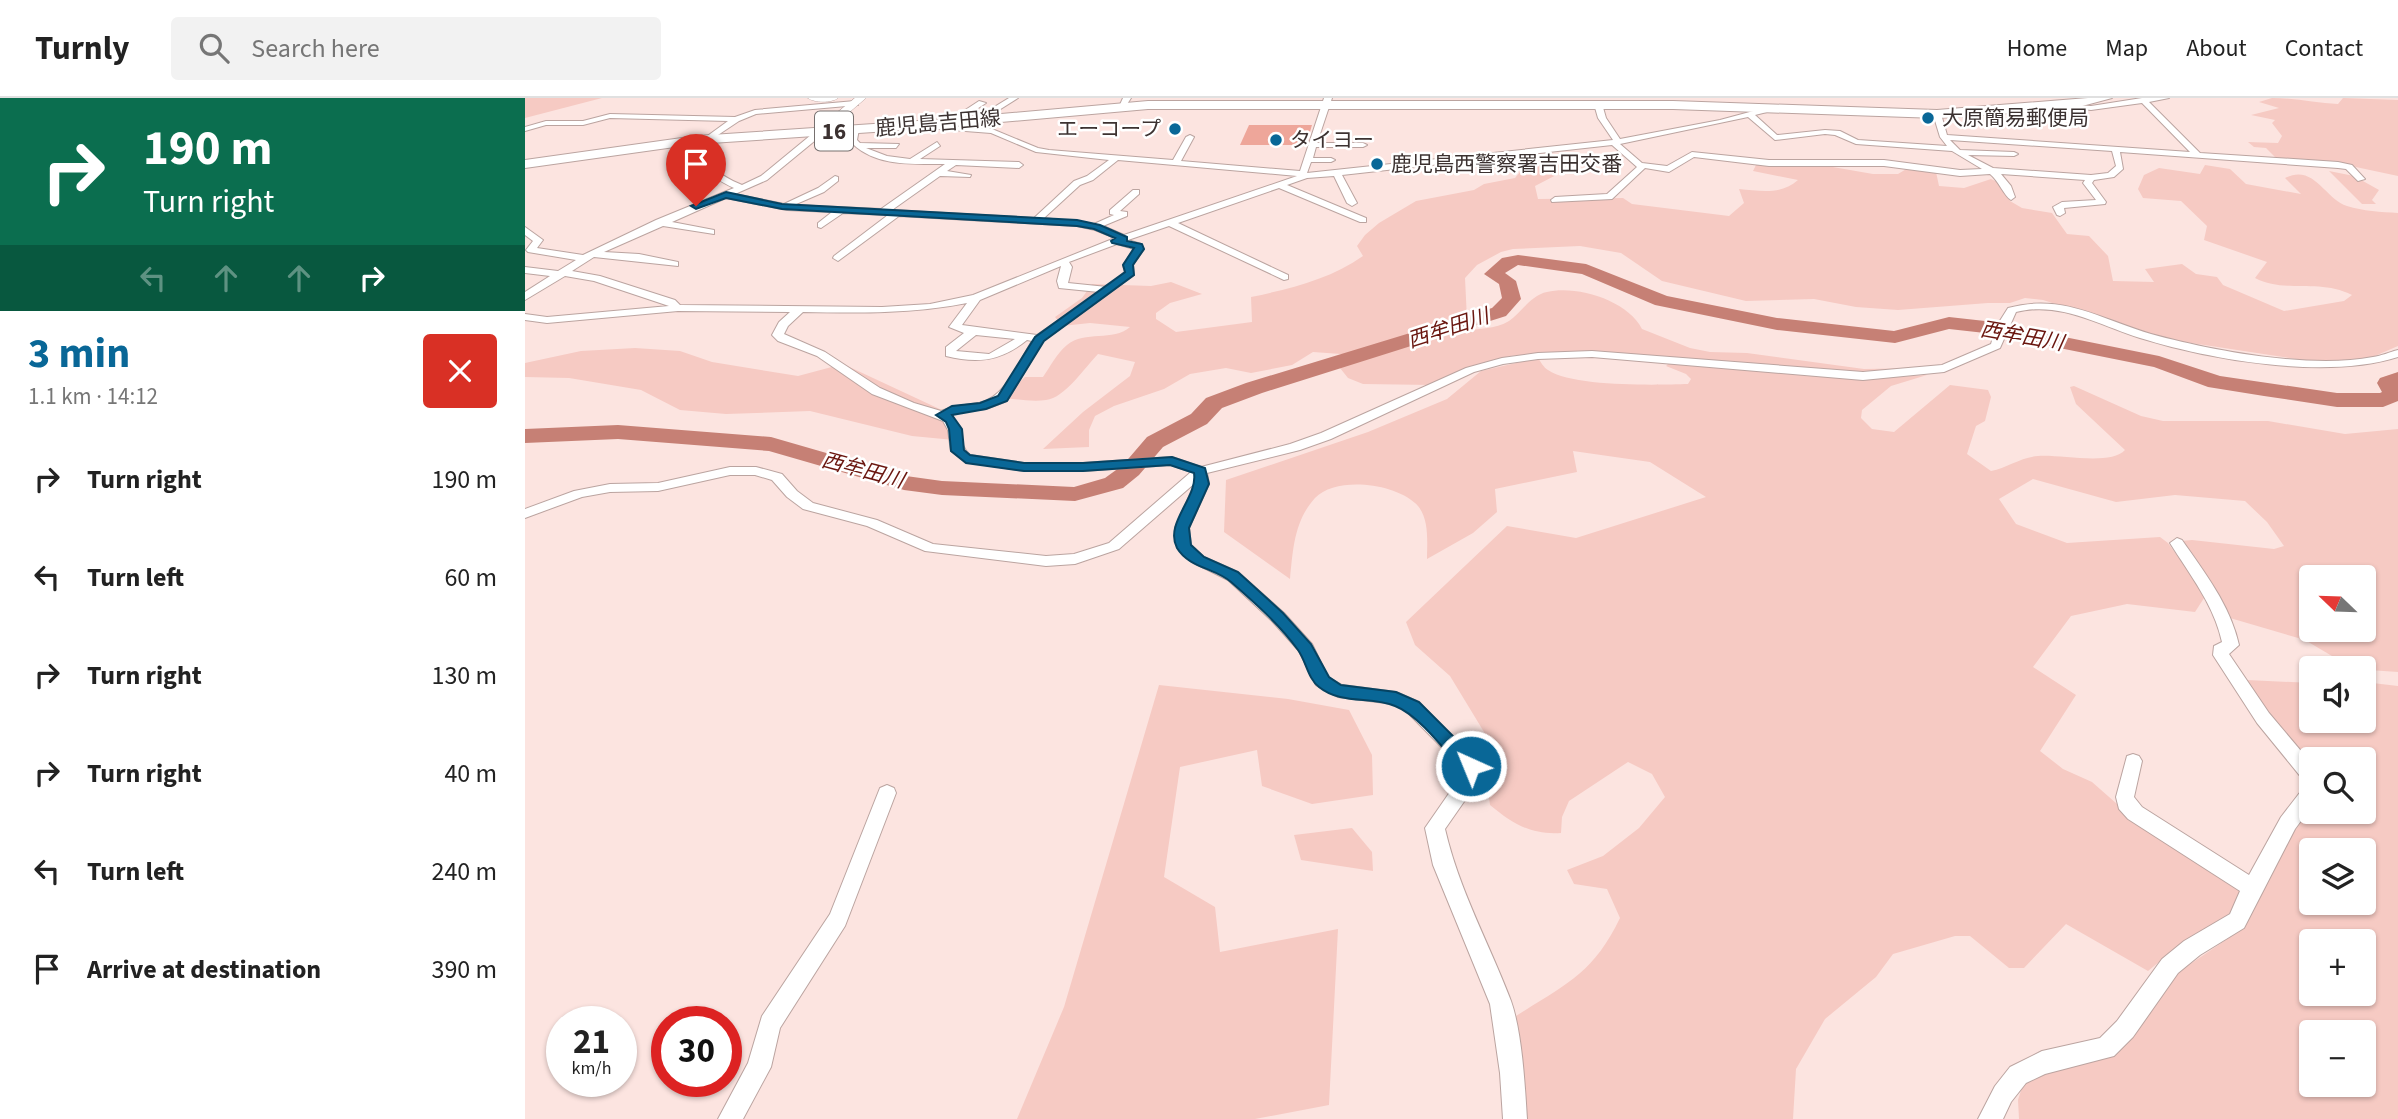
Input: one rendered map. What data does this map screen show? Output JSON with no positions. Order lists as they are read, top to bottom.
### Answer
{
  "streets": {
    "main road": ["鹿児島吉田線", "16"]
  },
  "water": ["西牟田川"],
  "places": [
    "大原簡易郵便局",
    "エーコープ",
    "タイヨー",
    "鹿児島西警察署吉田交番"
  ],
  "north": "top left",
  "page": {
    "header": "Turnly",
    "search": "Search here",
    "nav": [
      "Home",
      "Map",
      "About",
      "Contact"
    ],
    "turn": ["190 m", "Turn right"],
    "heading": ["3 min", "1.1 km · 14:12"],
    "list": [
      {
        "name": "Turn right",
        "value": "190 m"
      },
      {
        "name": "Turn left",
        "value": "60 m"
      },
      {
        "name": "Turn right",
        "value": "130 m"
      },
      {
        "name": "Turn right",
        "value": "40 m"
      },
      {
        "name": "Turn left",
        "value": "240 m"
      },
      {
        "name": "Arrive at destination",
        "value": "390 m"
      }
    ],
    "map_buttons": ["+", "−"],
    "speed": "21 km/h",
    "limit": "30"
  }
}
